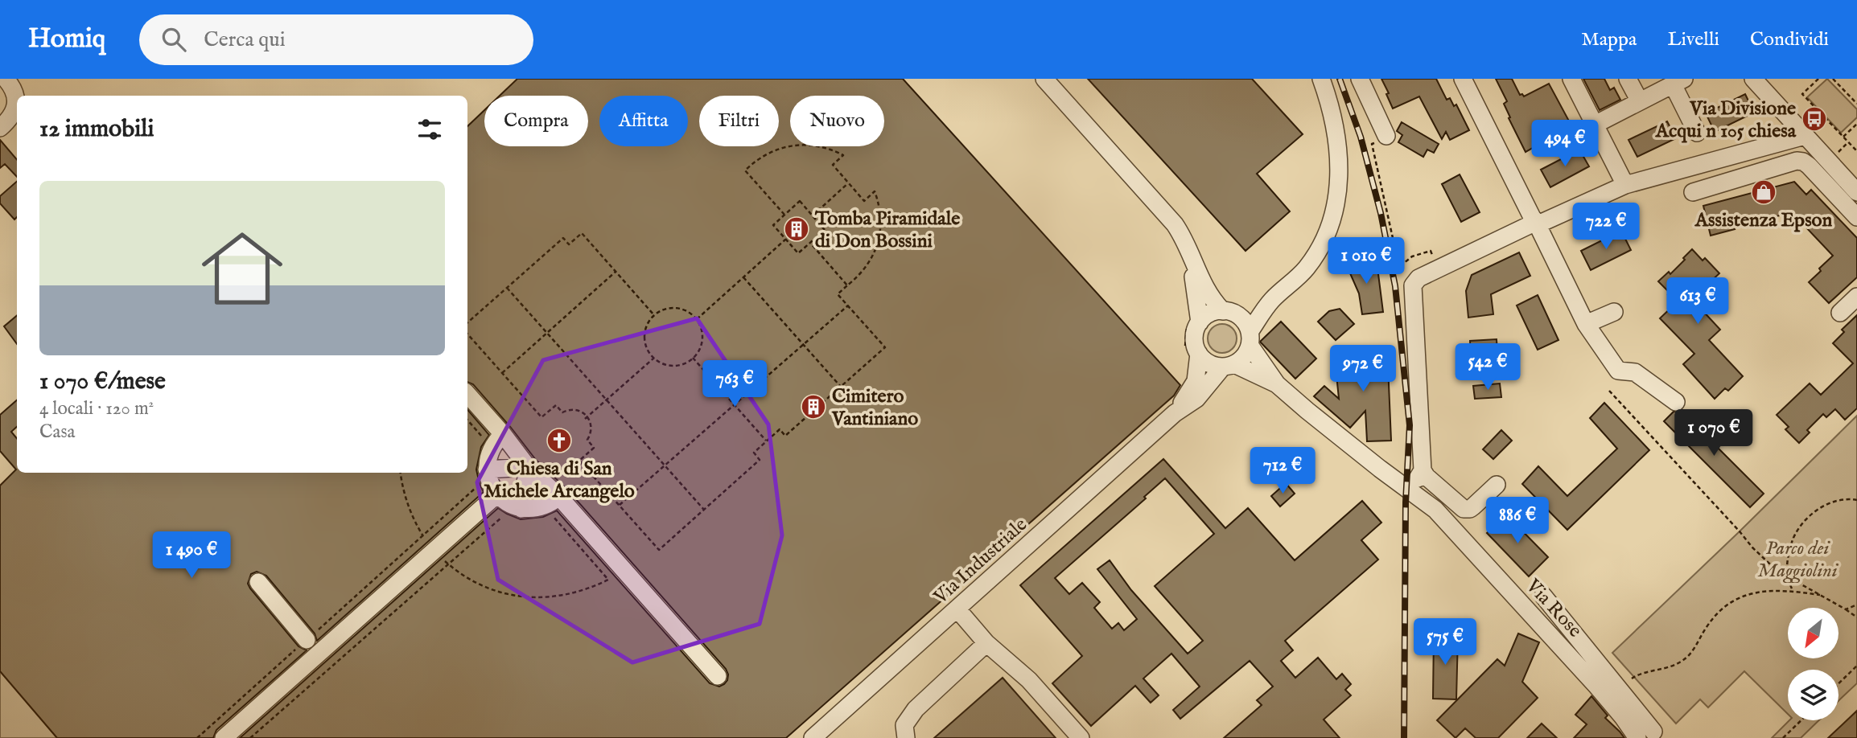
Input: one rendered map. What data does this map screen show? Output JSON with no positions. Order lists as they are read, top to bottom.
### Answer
{
  "streets": {
    "street": ["Via Industriale", "Via Rose"]
  },
  "crossings": [
    ["Via Industriale", "Via Rose"]
  ],
  "parks": ["Parco dei Maggiolini"],
  "places": {
    "bus stop": ["Via Divisione Acqui n 105 chiesa"],
    "shop": ["Assistenza Epson"],
    "building": ["Tomba Piramidale di Don Bossini", "Cimitero Vantiniano"],
    "church": ["Chiesa di San Michele Arcangelo"]
  },
  "north": "bottom left",
  "page": {
    "header": "Homiq",
    "search": "Cerca qui",
    "nav": ["Mappa", "Livelli", "Condividi"],
    "chip": [
      "Compra",
      "Affitta",
      "Filtri",
      "Nuovo"
    ],
    "heading": "12 immobili",
    "price": [
      "494 €",
      "722 €",
      "1 010 €",
      "613 €",
      "542 €",
      "972 €",
      "763 €",
      "1 070 €",
      "712 €",
      "886 €",
      "1 490 €",
      "575 €"
    ],
    "list": [
      {
        "name": "1 070 €/mese",
        "note": "4 locali · 120 m² · Casa"
      }
    ]
  }
}
